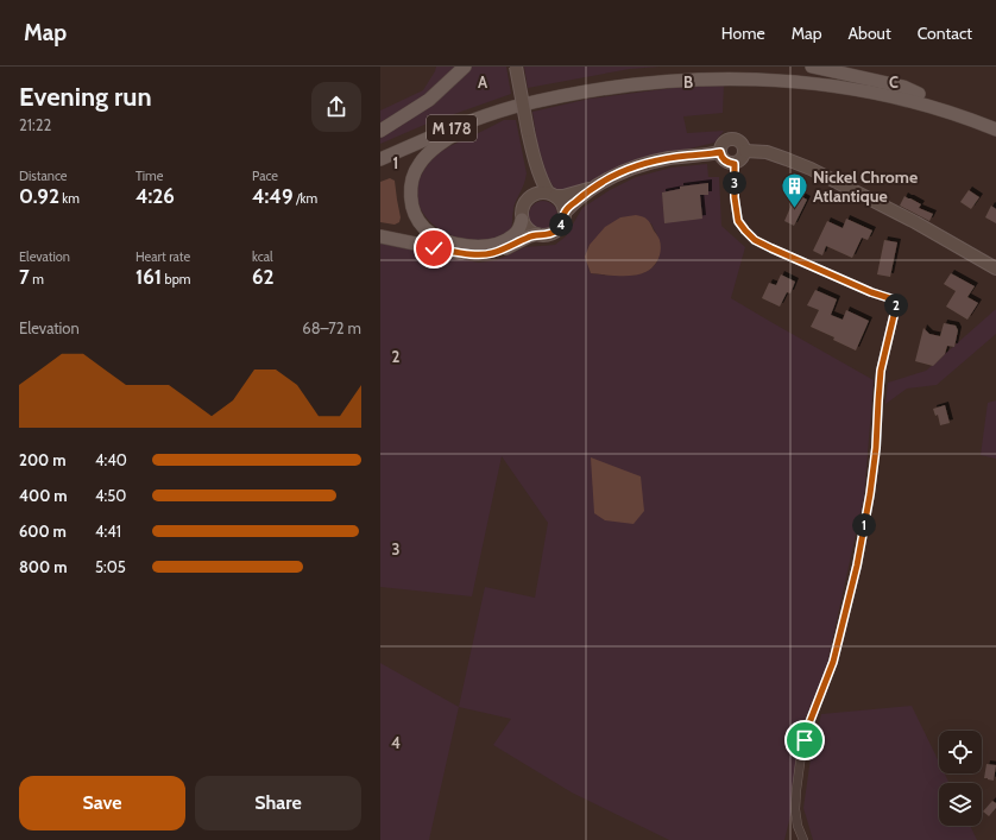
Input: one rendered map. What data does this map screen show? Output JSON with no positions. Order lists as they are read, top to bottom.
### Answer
{
  "streets": {
    "main road": ["M 178"]
  },
  "places": {
    "building": ["Nickel Chrome Atlantique"]
  },
  "page": {
    "header": "Map",
    "nav": [
      "Home",
      "Map",
      "About",
      "Contact"
    ],
    "heading": ["Evening run", "21:22"],
    "stats": [
      ["Distance", "0.92 km"],
      ["Time", "4:26"],
      ["Pace", "4:49 /km"],
      ["Elevation", "7 m"],
      ["Heart rate", "161 bpm"],
      ["kcal", "62"]
    ],
    "pins": [
      "3",
      "4",
      "2",
      "1"
    ],
    "chart": ["Elevation", "68–72 m"],
    "list": [
      {
        "name": "200 m",
        "note": "4:40"
      },
      {
        "name": "400 m",
        "note": "4:50"
      },
      {
        "name": "600 m",
        "note": "4:41"
      },
      {
        "name": "800 m",
        "note": "5:05"
      }
    ],
    "buttons": ["Save", "Share"]
  },
  "grid": {
    "columns": ["A", "B", "C"],
    "rows": [
      "1",
      "2",
      "3",
      "4"
    ]
  }
}
